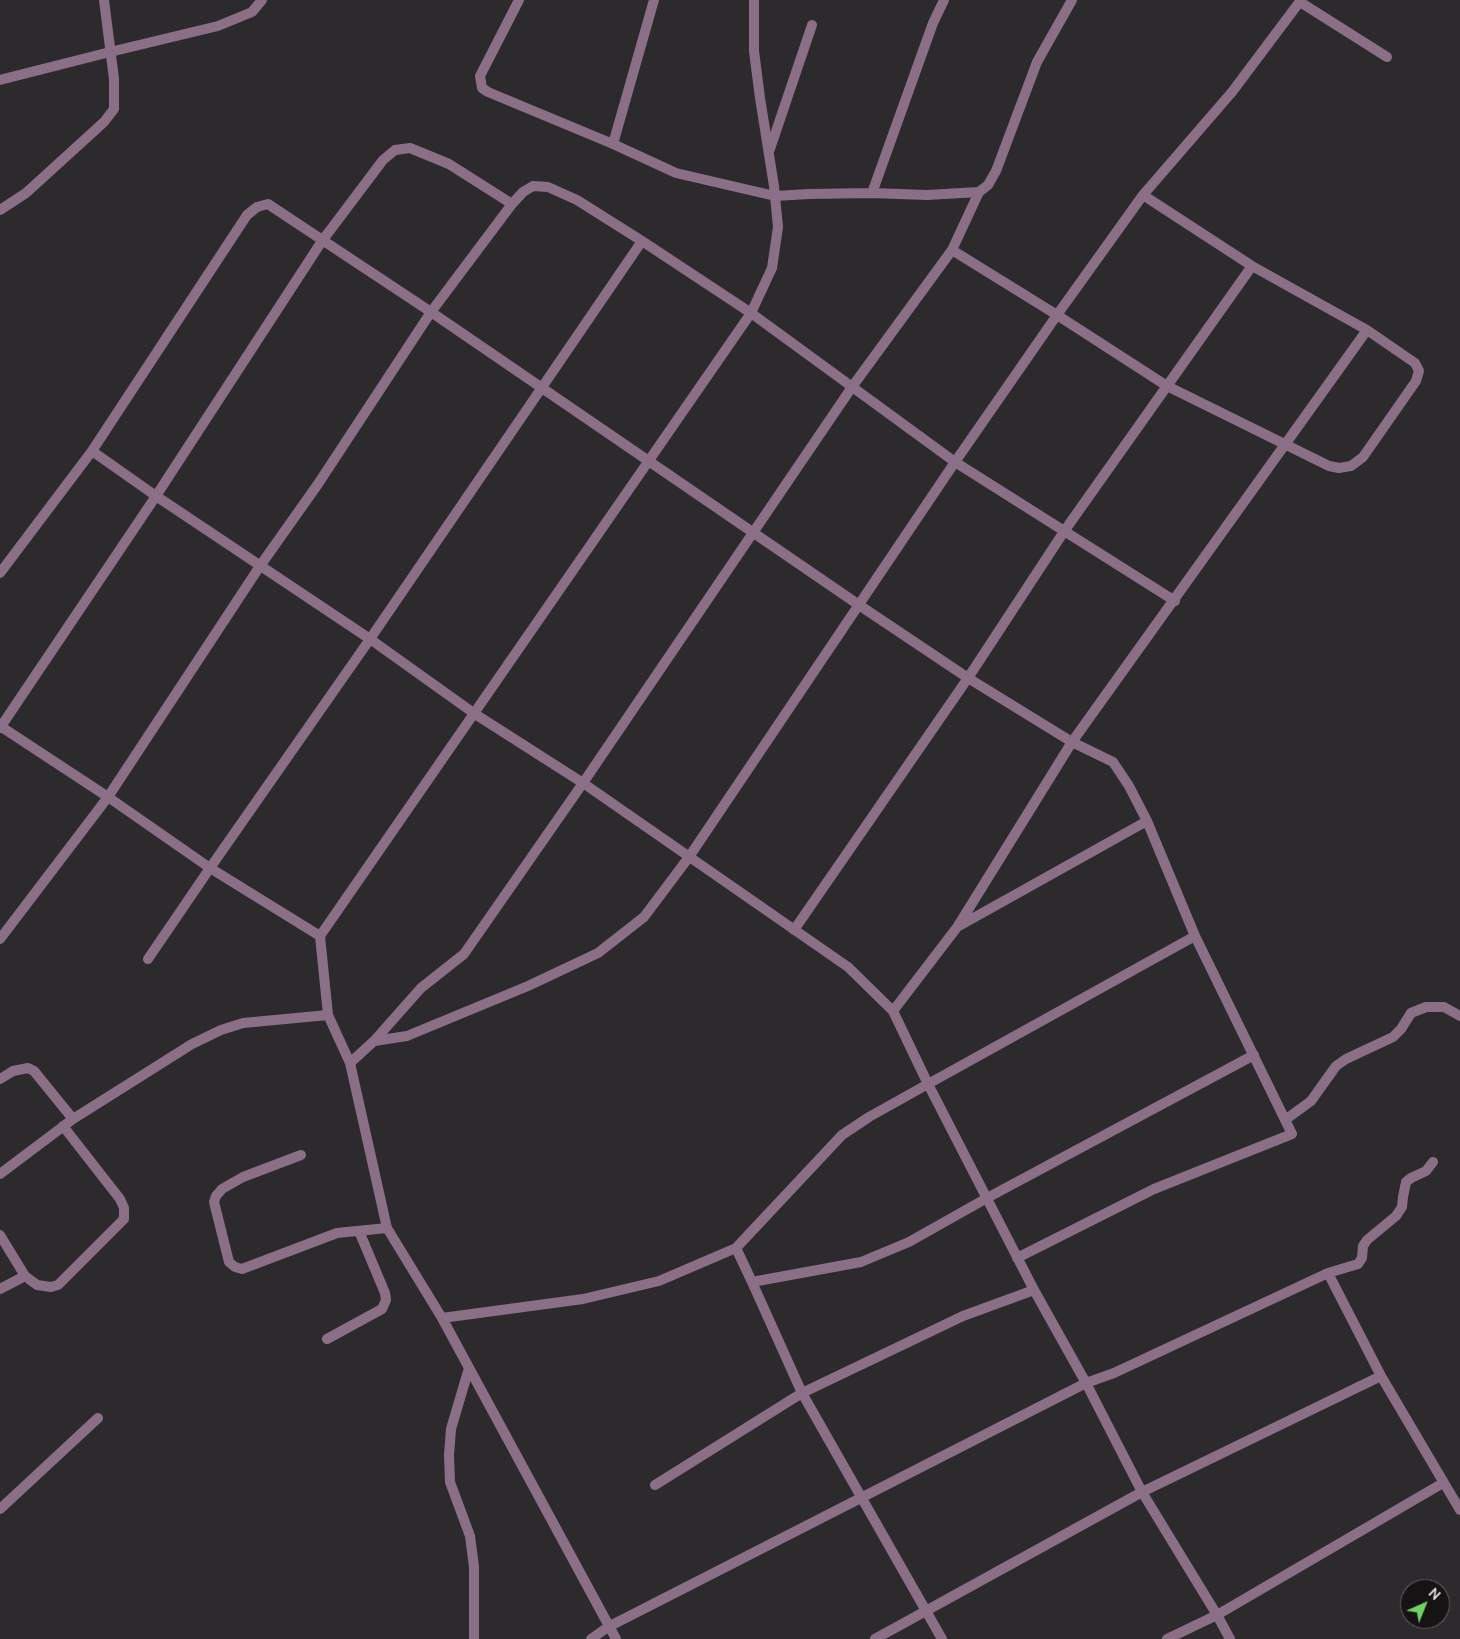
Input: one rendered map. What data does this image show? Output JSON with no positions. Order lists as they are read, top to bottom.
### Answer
{
  "north": "top right"
}
